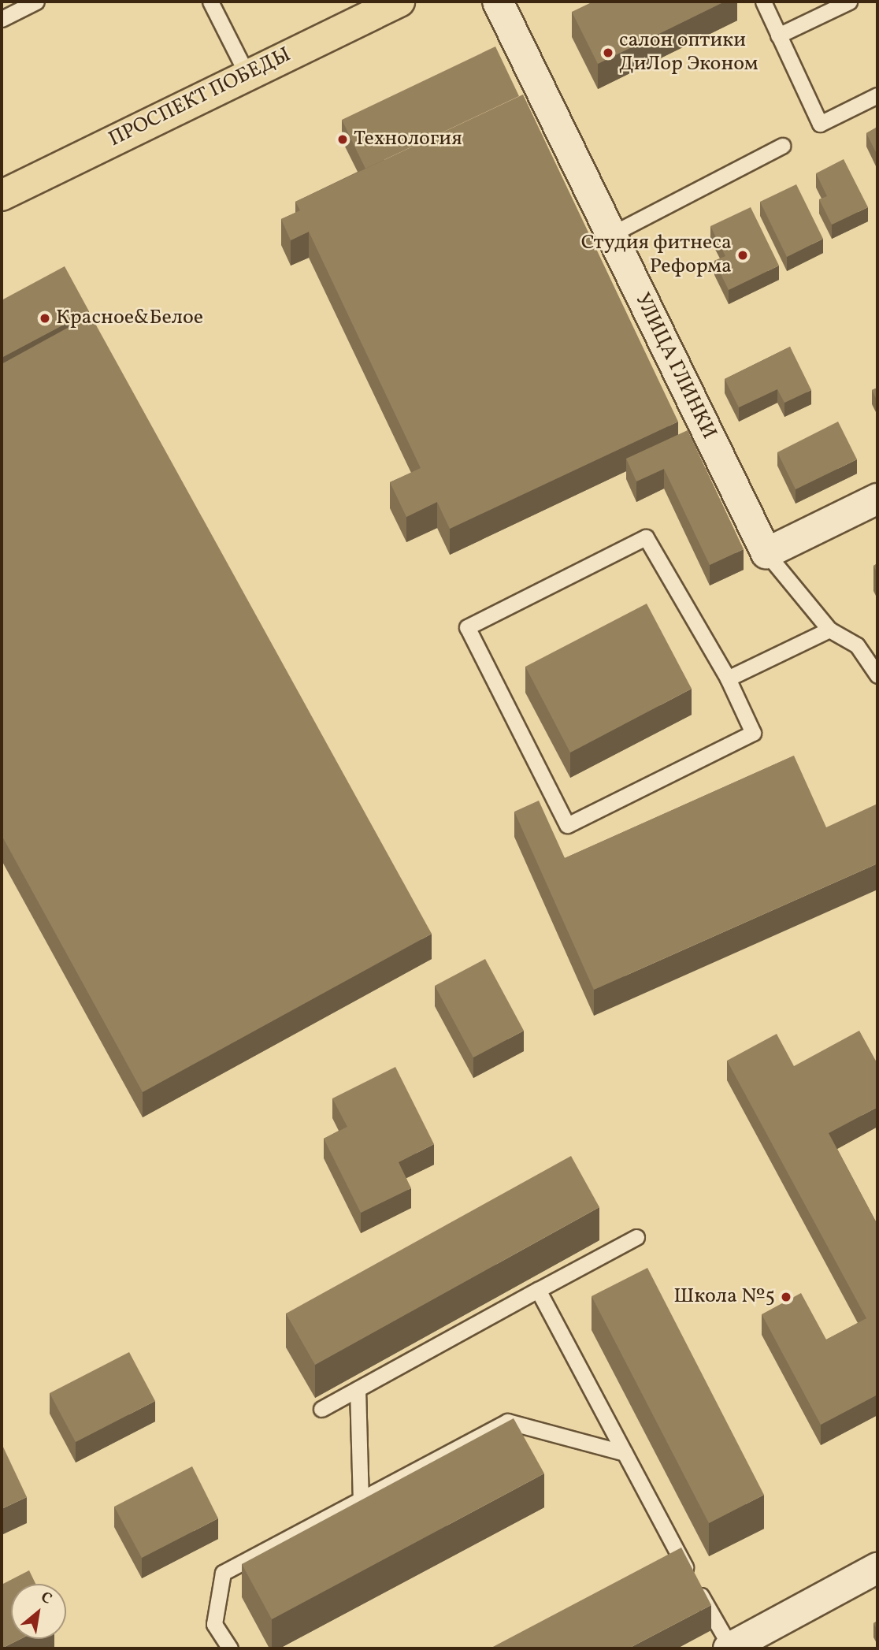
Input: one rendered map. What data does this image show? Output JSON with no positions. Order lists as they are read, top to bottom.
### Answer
{
  "streets": {
    "main road": ["ПРОСПЕКТ ПОБЕДЫ"],
    "street": ["УЛИЦА ГЛИНКИ"]
  },
  "places": [
    "салон оптики ДиЛор Эконом",
    "Технология",
    "Студия фитнеса Реформа",
    "Красное&Белое",
    "Школа №5"
  ],
  "north": "top right"
}
